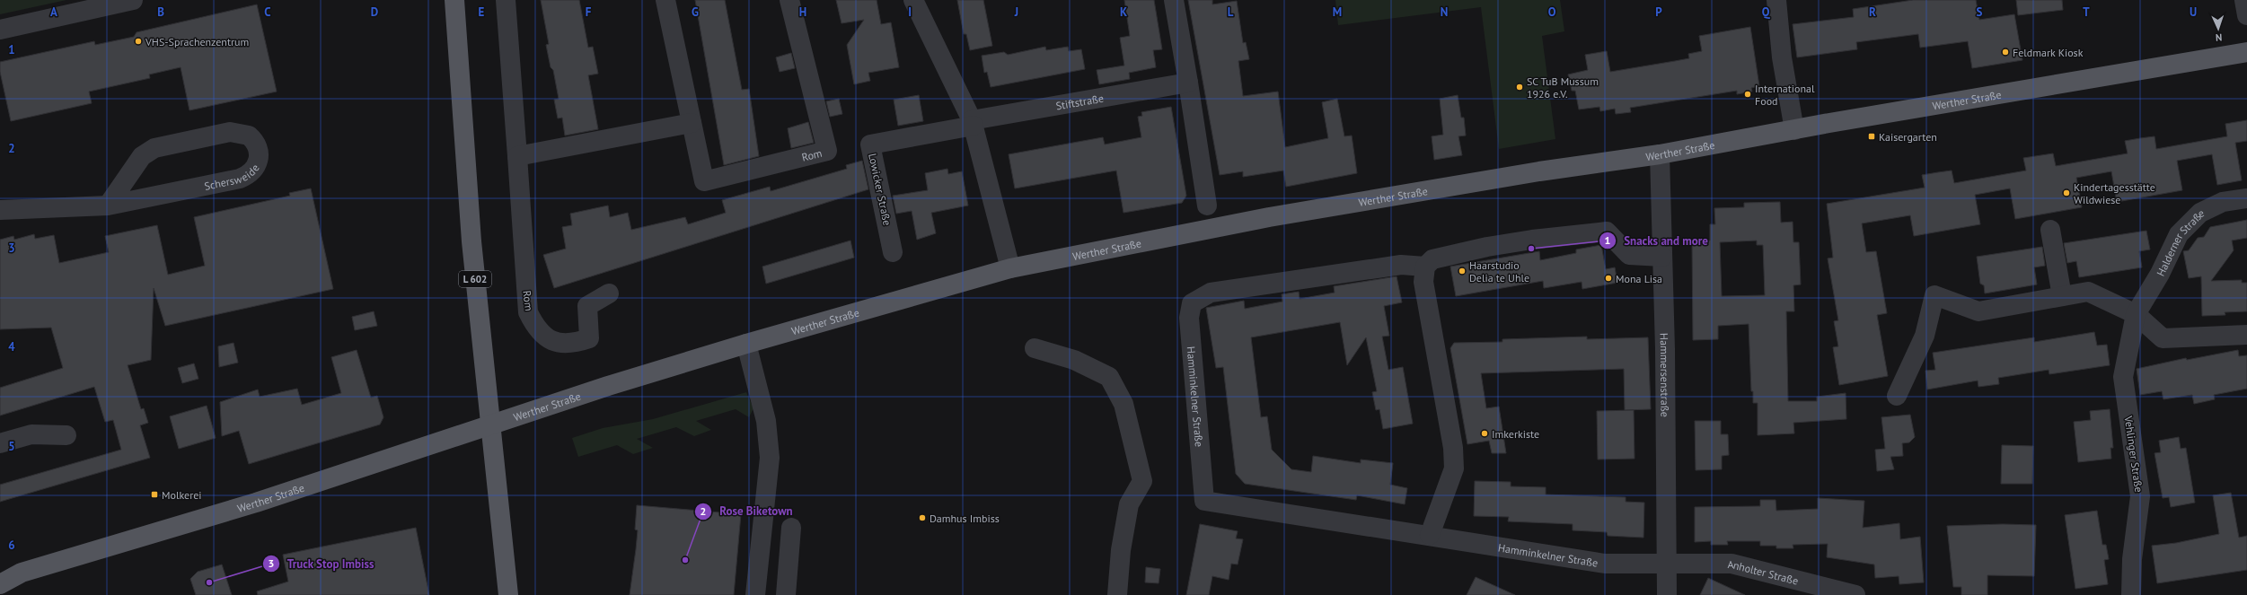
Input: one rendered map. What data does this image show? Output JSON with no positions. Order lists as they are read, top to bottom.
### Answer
{
  "streets": {
    "main road": ["Werther Straße", "L 602"],
    "street": [
      "Stiftstraße",
      "Rom",
      "Schersweide",
      "Lowicker Straße",
      "Halderner Straße",
      "Hammersenstraße",
      "Hamminkelner Straße",
      "Vehlinger Straße",
      "Anholter Straße"
    ]
  },
  "crossings": [
    ["Werther Straße", "L 602"],
    ["Werther Straße", "Hammersenstraße"],
    ["Stiftstraße", "Lowicker Straße"],
    ["Halderner Straße", "Vehlinger Straße"],
    ["Hammersenstraße", "Hamminkelner Straße"],
    ["Hammersenstraße", "Anholter Straße"],
    ["Hamminkelner Straße", "Anholter Straße"]
  ],
  "places": {
    "other": [
      "VHS-Sprachenzentrum",
      "Feldmark Kiosk",
      "SC TuB Mussum 1926 e.V.",
      "International Food",
      "Kindertagesstätte Wildwiese",
      "Snacks and more",
      "Haarstudio Delia te Uhle",
      "Mona Lisa",
      "Imkerkiste",
      "Damhus Imbiss",
      "Rose Biketown",
      "Truck Stop Imbiss"
    ],
    "transit": ["Kaisergarten", "Molkerei"]
  },
  "north": "bottom",
  "grid": {
    "columns": [
      "A",
      "B",
      "C",
      "D",
      "E",
      "F",
      "G",
      "H",
      "I",
      "J",
      "K",
      "L",
      "M",
      "N",
      "O",
      "P",
      "Q",
      "R",
      "S",
      "T",
      "U"
    ],
    "rows": [
      "1",
      "2",
      "3",
      "4",
      "5",
      "6"
    ]
  }
}
